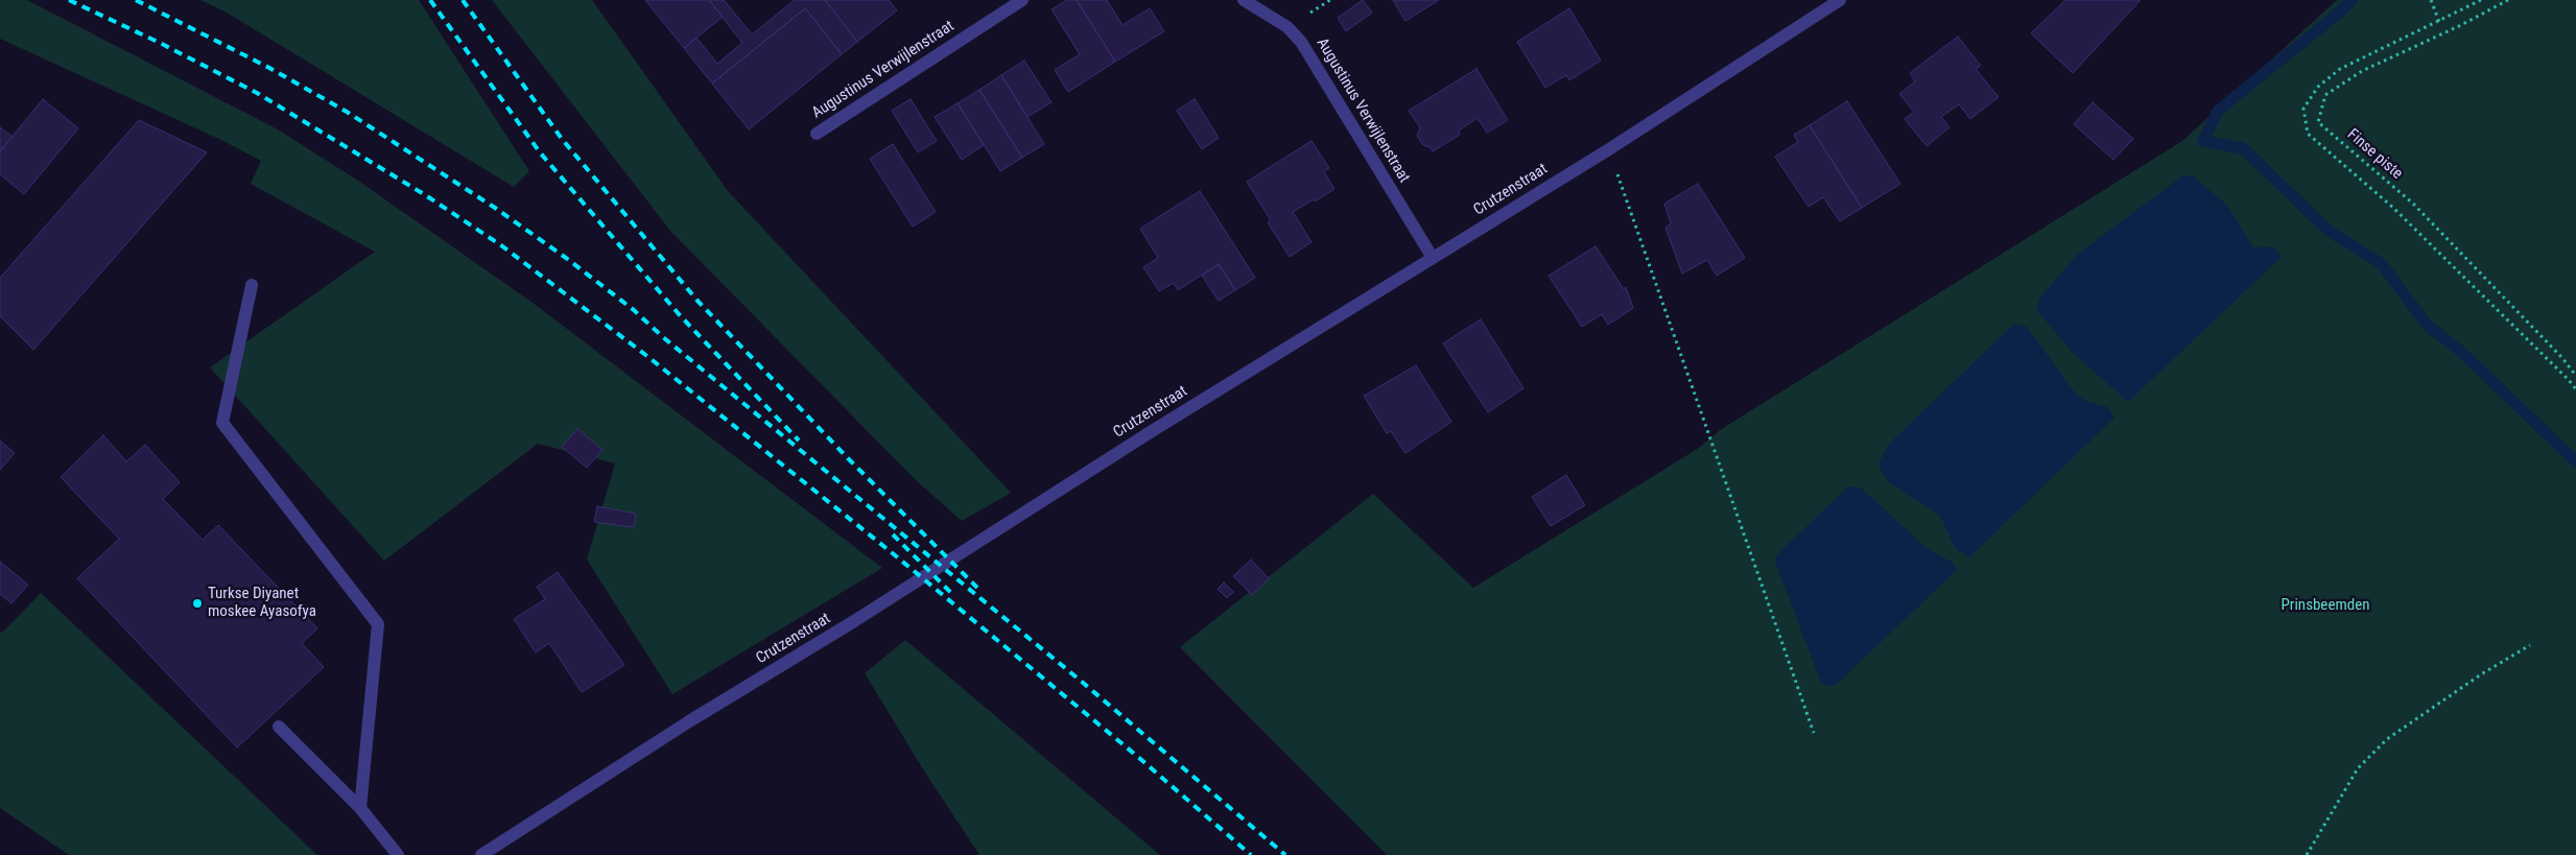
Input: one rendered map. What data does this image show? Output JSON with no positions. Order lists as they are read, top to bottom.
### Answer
{
  "streets": {
    "street": ["Augustinus Verwijlenstraat", "Crutzenstraat"],
    "path": ["Finse piste"]
  },
  "crossings": [
    ["Augustinus Verwijlenstraat", "Crutzenstraat"]
  ],
  "parks": ["Prinsbeemden"],
  "places": ["Turkse Diyanet moskee Ayasofya"]
}
